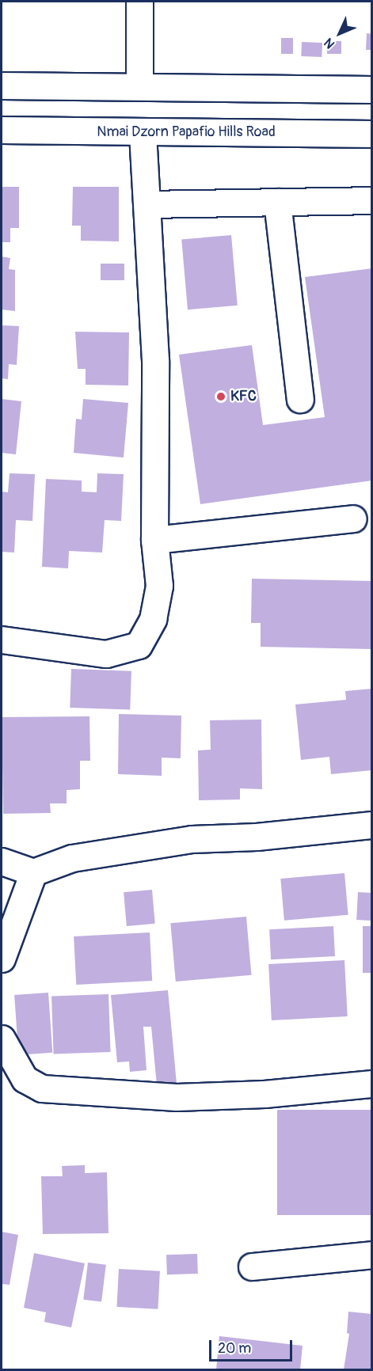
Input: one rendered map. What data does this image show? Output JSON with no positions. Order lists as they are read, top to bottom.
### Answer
{
  "streets": {
    "street": ["Nmai Dzorn Papafio Hills Road"]
  },
  "places": ["KFC"],
  "scale_bar": "20 m",
  "north": "bottom left"
}
